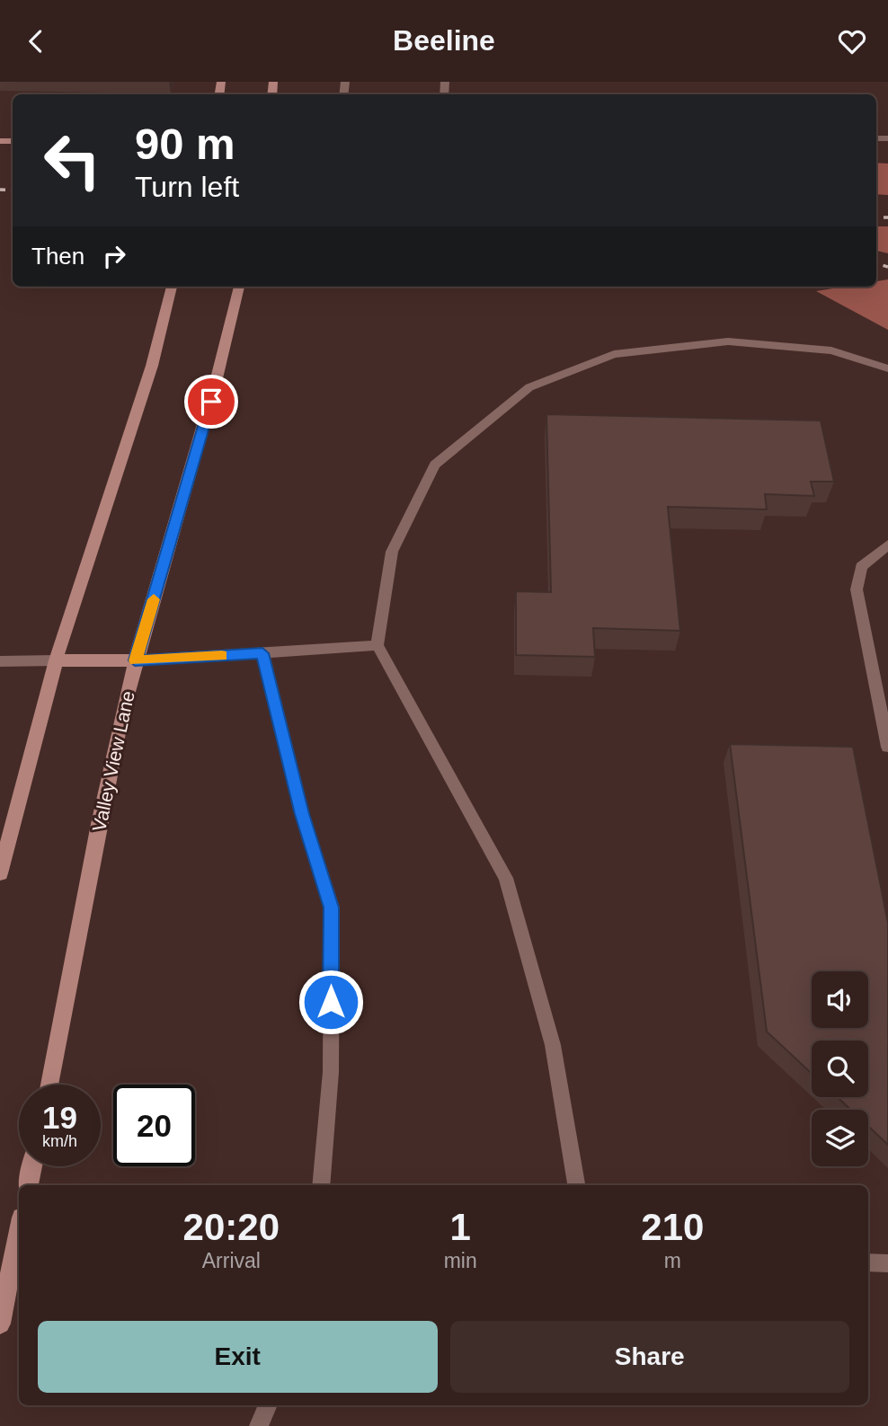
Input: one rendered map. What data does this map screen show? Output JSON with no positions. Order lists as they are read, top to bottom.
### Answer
{
  "streets": {
    "main road": ["Valley View Lane"]
  },
  "page": {
    "header": "Beeline",
    "turn": ["90 m", "Turn left"],
    "then": "Then",
    "speed": "19 km/h",
    "limit": "20",
    "eta": [
      "20:20",
      "Arrival",
      "1",
      "min",
      "210",
      "m"
    ],
    "buttons": ["Exit", "Share"]
  }
}
